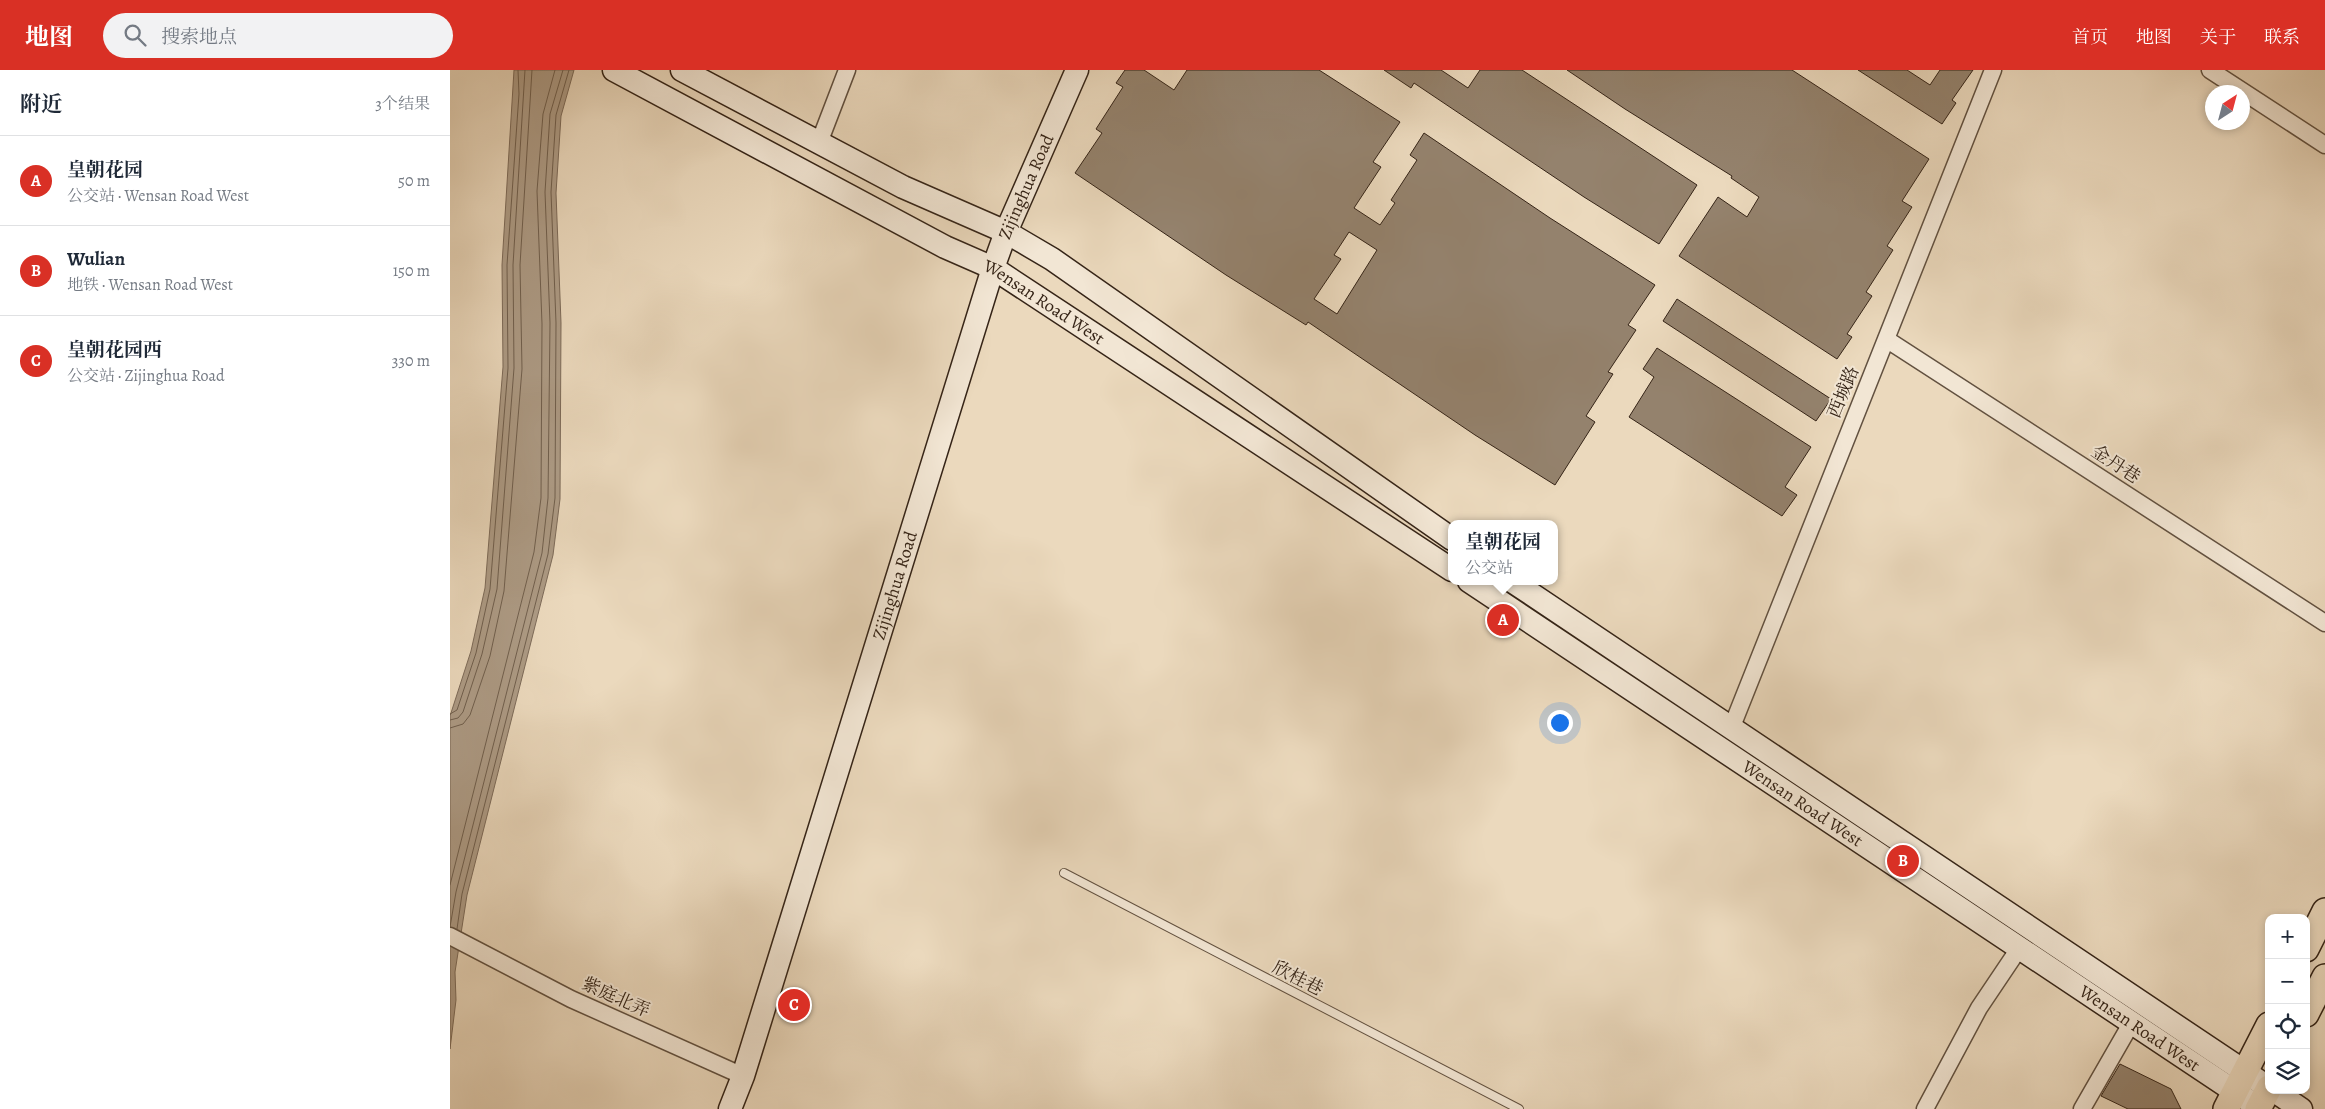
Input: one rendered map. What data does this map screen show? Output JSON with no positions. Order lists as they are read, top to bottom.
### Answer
{
  "streets": {
    "main road": ["Zijinghua Road", "Wensan Road West"],
    "street": ["西城路", "金丹巷", "紫庭北弄"],
    "lane": ["欣桂巷"]
  },
  "crossings": [
    ["Zijinghua Road", "Wensan Road West"],
    ["Zijinghua Road", "紫庭北弄"],
    ["Wensan Road West", "西城路"],
    ["西城路", "金丹巷"]
  ],
  "north": "top right",
  "page": {
    "header": "地图",
    "search": "搜索地点",
    "nav": [
      "首页",
      "地图",
      "关于",
      "联系"
    ],
    "heading": ["附近", "3个结果"],
    "list": [
      {
        "mark": "A",
        "name": "皇朝花园",
        "note": "公交站 · Wensan Road West",
        "value": "50 m"
      },
      {
        "mark": "B",
        "name": "Wulian",
        "note": "地铁 · Wensan Road West",
        "value": "150 m"
      },
      {
        "mark": "C",
        "name": "皇朝花园西",
        "note": "公交站 · Zijinghua Road",
        "value": "330 m"
      }
    ],
    "popup": ["皇朝花园", "公交站"],
    "pins": ["A", "B", "C"],
    "map_buttons": ["+", "−"]
  }
}
